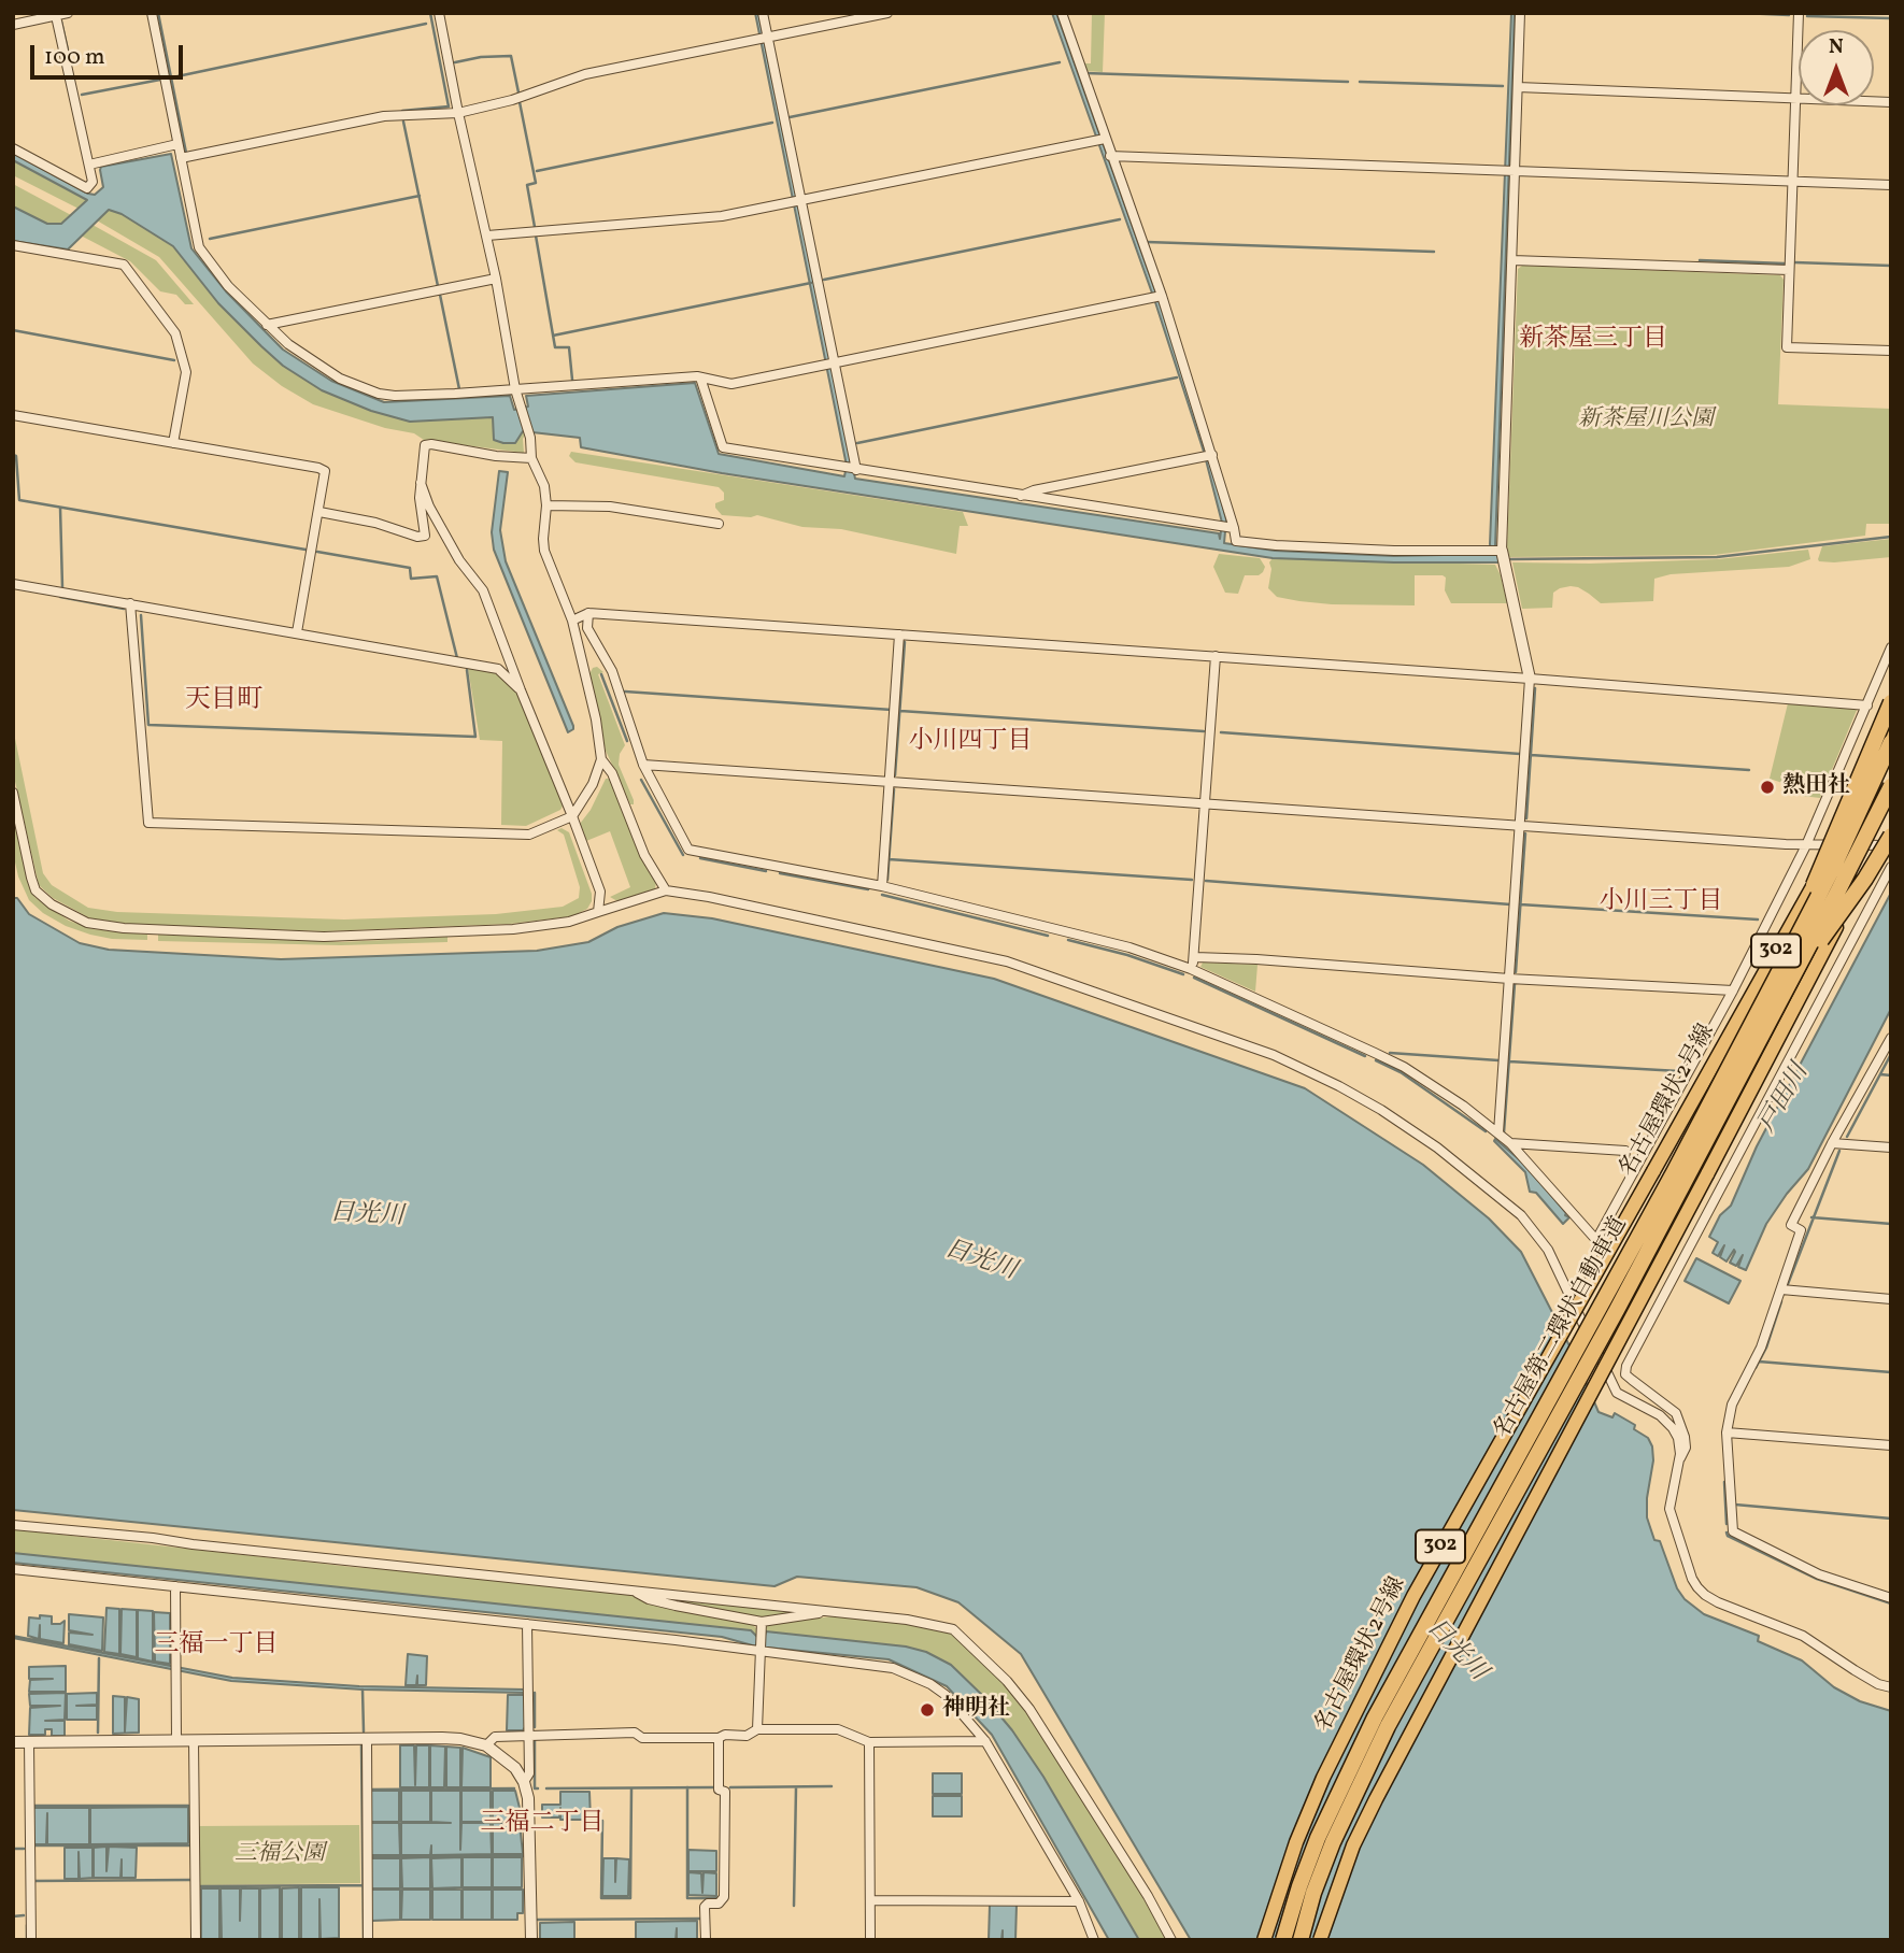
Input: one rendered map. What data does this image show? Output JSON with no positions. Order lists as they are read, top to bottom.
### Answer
{
  "streets": {
    "highway": ["302", "名古屋環状2号線", "名古屋第二環状自動車道"]
  },
  "districts": [
    "新茶屋三丁目",
    "天目町",
    "小川四丁目",
    "小川三丁目",
    "三福一丁目",
    "三福二丁目"
  ],
  "water": ["戸田川", "日光川"],
  "parks": ["新茶屋川公園", "三福公園"],
  "places": ["熱田社", "神明社"],
  "scale_bar": "100 m",
  "north": "top"
}
